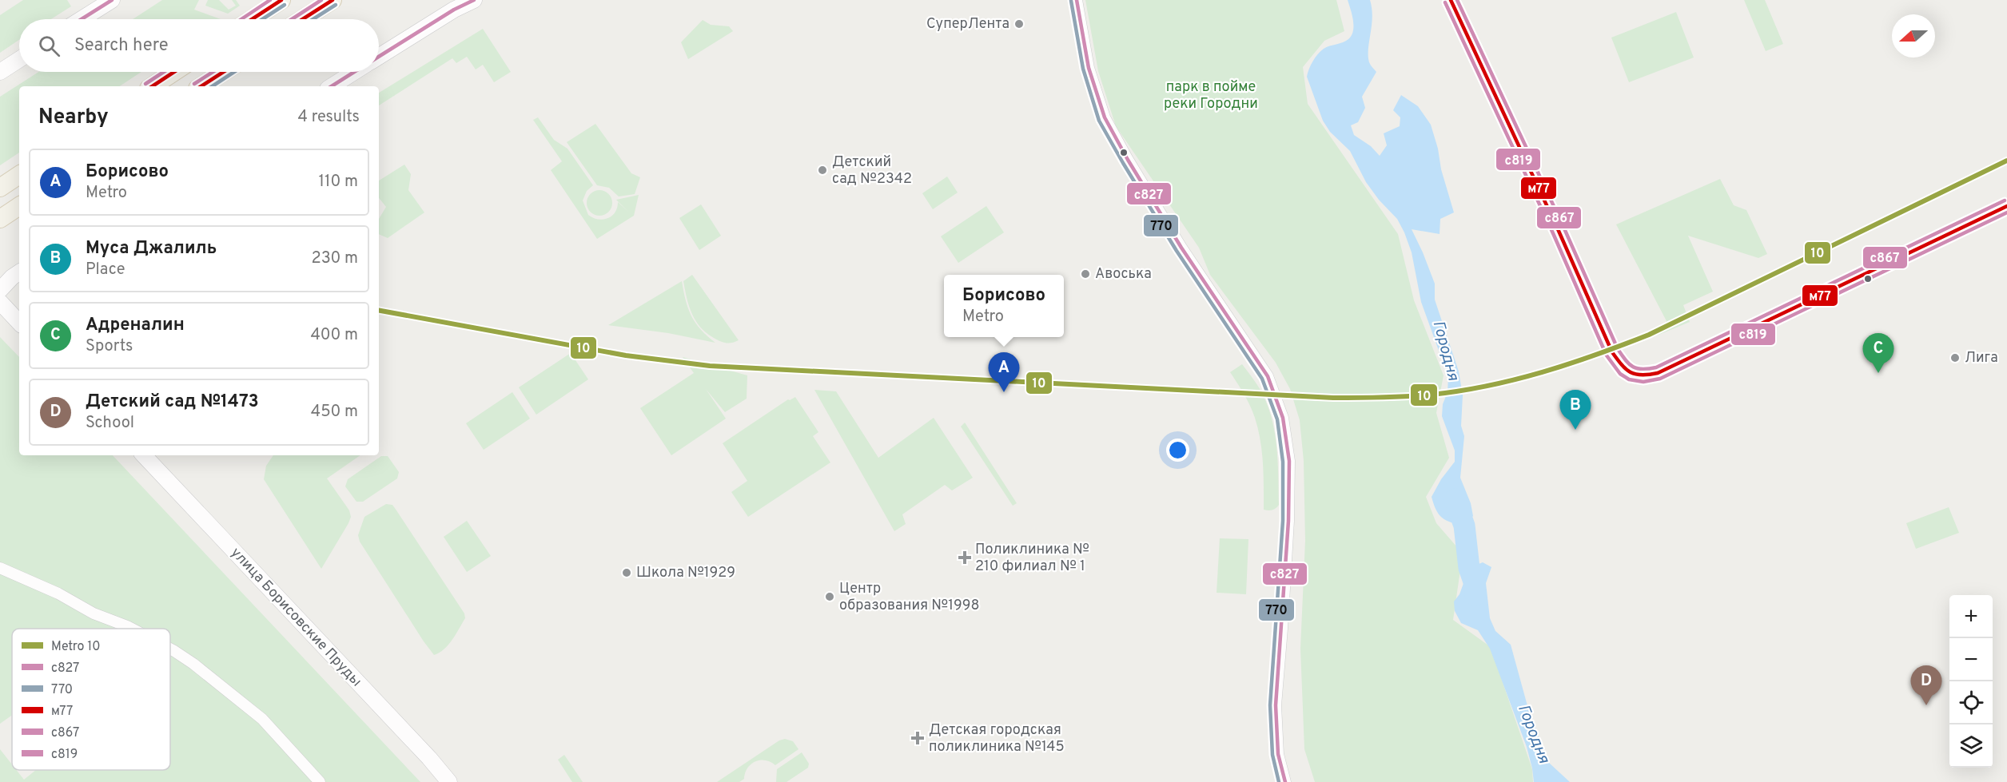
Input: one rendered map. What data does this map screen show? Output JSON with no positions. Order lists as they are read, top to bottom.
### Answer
{
  "streets": {
    "main road": ["улица Борисовские Пруды"]
  },
  "water": ["Городня"],
  "parks": ["парк в пойме реки Городни"],
  "places": {
    "other": [
      "СуперЛента",
      "Детский сад №2342",
      "Авоська",
      "Лига",
      "Школа №1929",
      "Центр образования №1998"
    ],
    "health": ["Поликлиника № 210 филиал № 1", "Детская городская поликлиника №145"]
  },
  "lines": [
    "transit line с827",
    "transit line м77",
    "transit line с867",
    "transit line 770",
    "transit line с819",
    "metro line 10"
  ],
  "legend": [
    "Metro 10",
    "с827",
    "770",
    "м77",
    "с867",
    "с819"
  ],
  "north": "left",
  "page": {
    "search": "Search here",
    "heading": ["Nearby", "4 results"],
    "list": [
      {
        "mark": "A",
        "name": "Борисово",
        "note": "Metro",
        "value": "110 m"
      },
      {
        "mark": "B",
        "name": "Муса Джалиль",
        "note": "Place",
        "value": "230 m"
      },
      {
        "mark": "C",
        "name": "Адреналин",
        "note": "Sports",
        "value": "400 m"
      },
      {
        "mark": "D",
        "name": "Детский сад №1473",
        "note": "School",
        "value": "450 m"
      }
    ],
    "popup": ["Борисово", "Metro"],
    "pins": [
      "C",
      "A",
      "B",
      "D"
    ],
    "map_buttons": ["+", "−"]
  }
}
